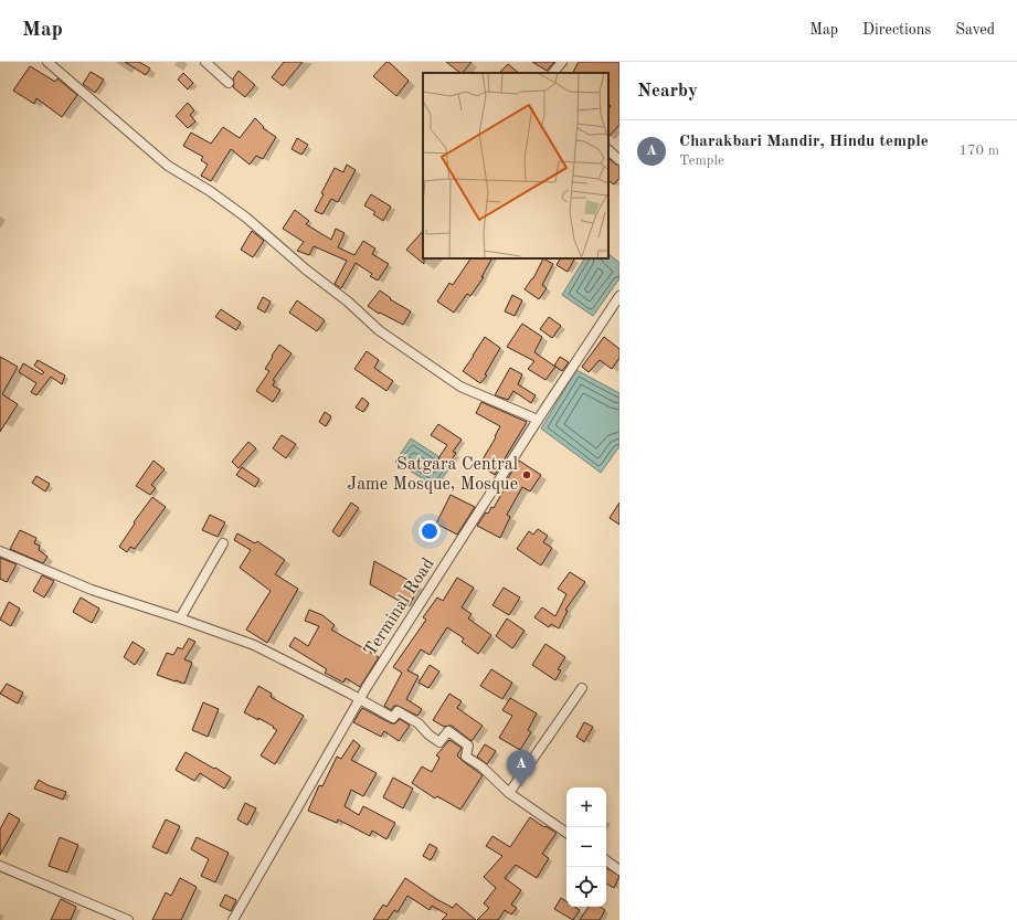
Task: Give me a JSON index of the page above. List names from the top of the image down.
{
  "streets": {
    "street": ["Terminal Road"]
  },
  "places": ["Satgara Central Jame Mosque, Mosque"],
  "page": {
    "header": "Map",
    "nav": ["Map", "Directions", "Saved"],
    "heading": "Nearby",
    "list": [
      {
        "mark": "A",
        "name": "Charakbari Mandir, Hindu temple",
        "note": "Temple",
        "value": "170 m"
      }
    ],
    "pins": "A",
    "map_buttons": ["+", "−"]
  }
}
